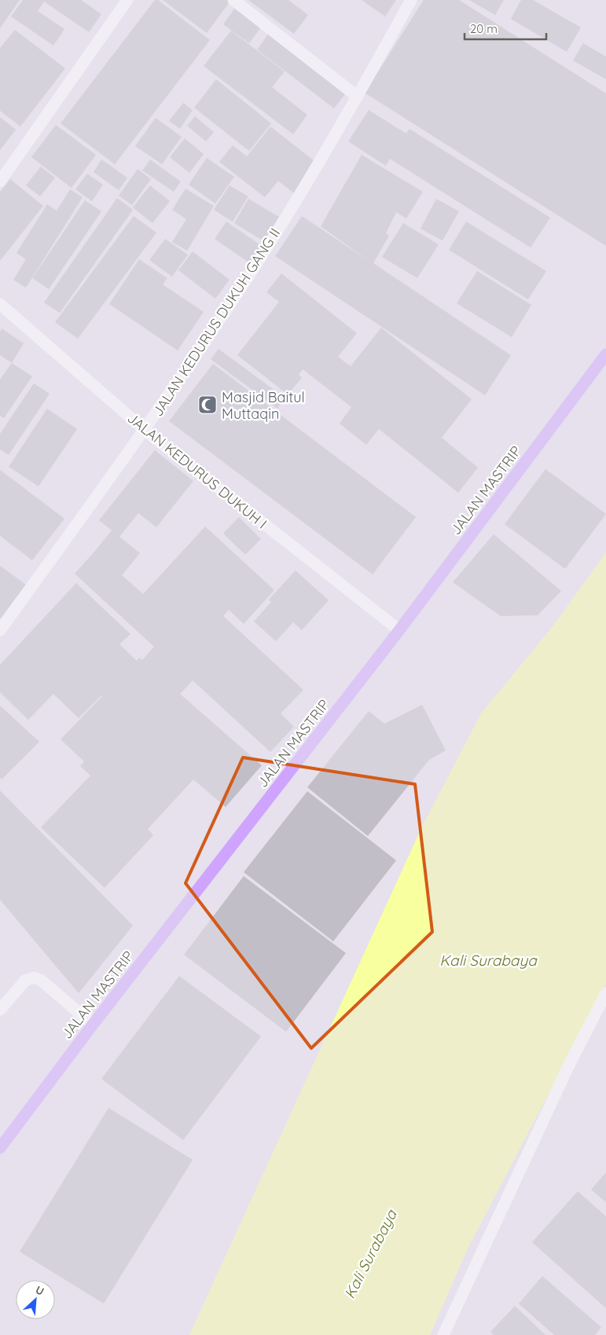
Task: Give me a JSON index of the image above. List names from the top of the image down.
{
  "streets": {
    "main road": ["JALAN MASTRIP"],
    "street": ["JALAN KEDURUS DUKUH GANG II", "JALAN KEDURUS DUKUH I"]
  },
  "crossings": [
    ["JALAN KEDURUS DUKUH GANG II", "JALAN KEDURUS DUKUH I"],
    ["JALAN KEDURUS DUKUH I", "JALAN MASTRIP"]
  ],
  "water": ["Kali Surabaya"],
  "places": {
    "mosque": ["Masjid Baitul Muttaqin"]
  },
  "scale_bar": "20 m",
  "north": "top right"
}
